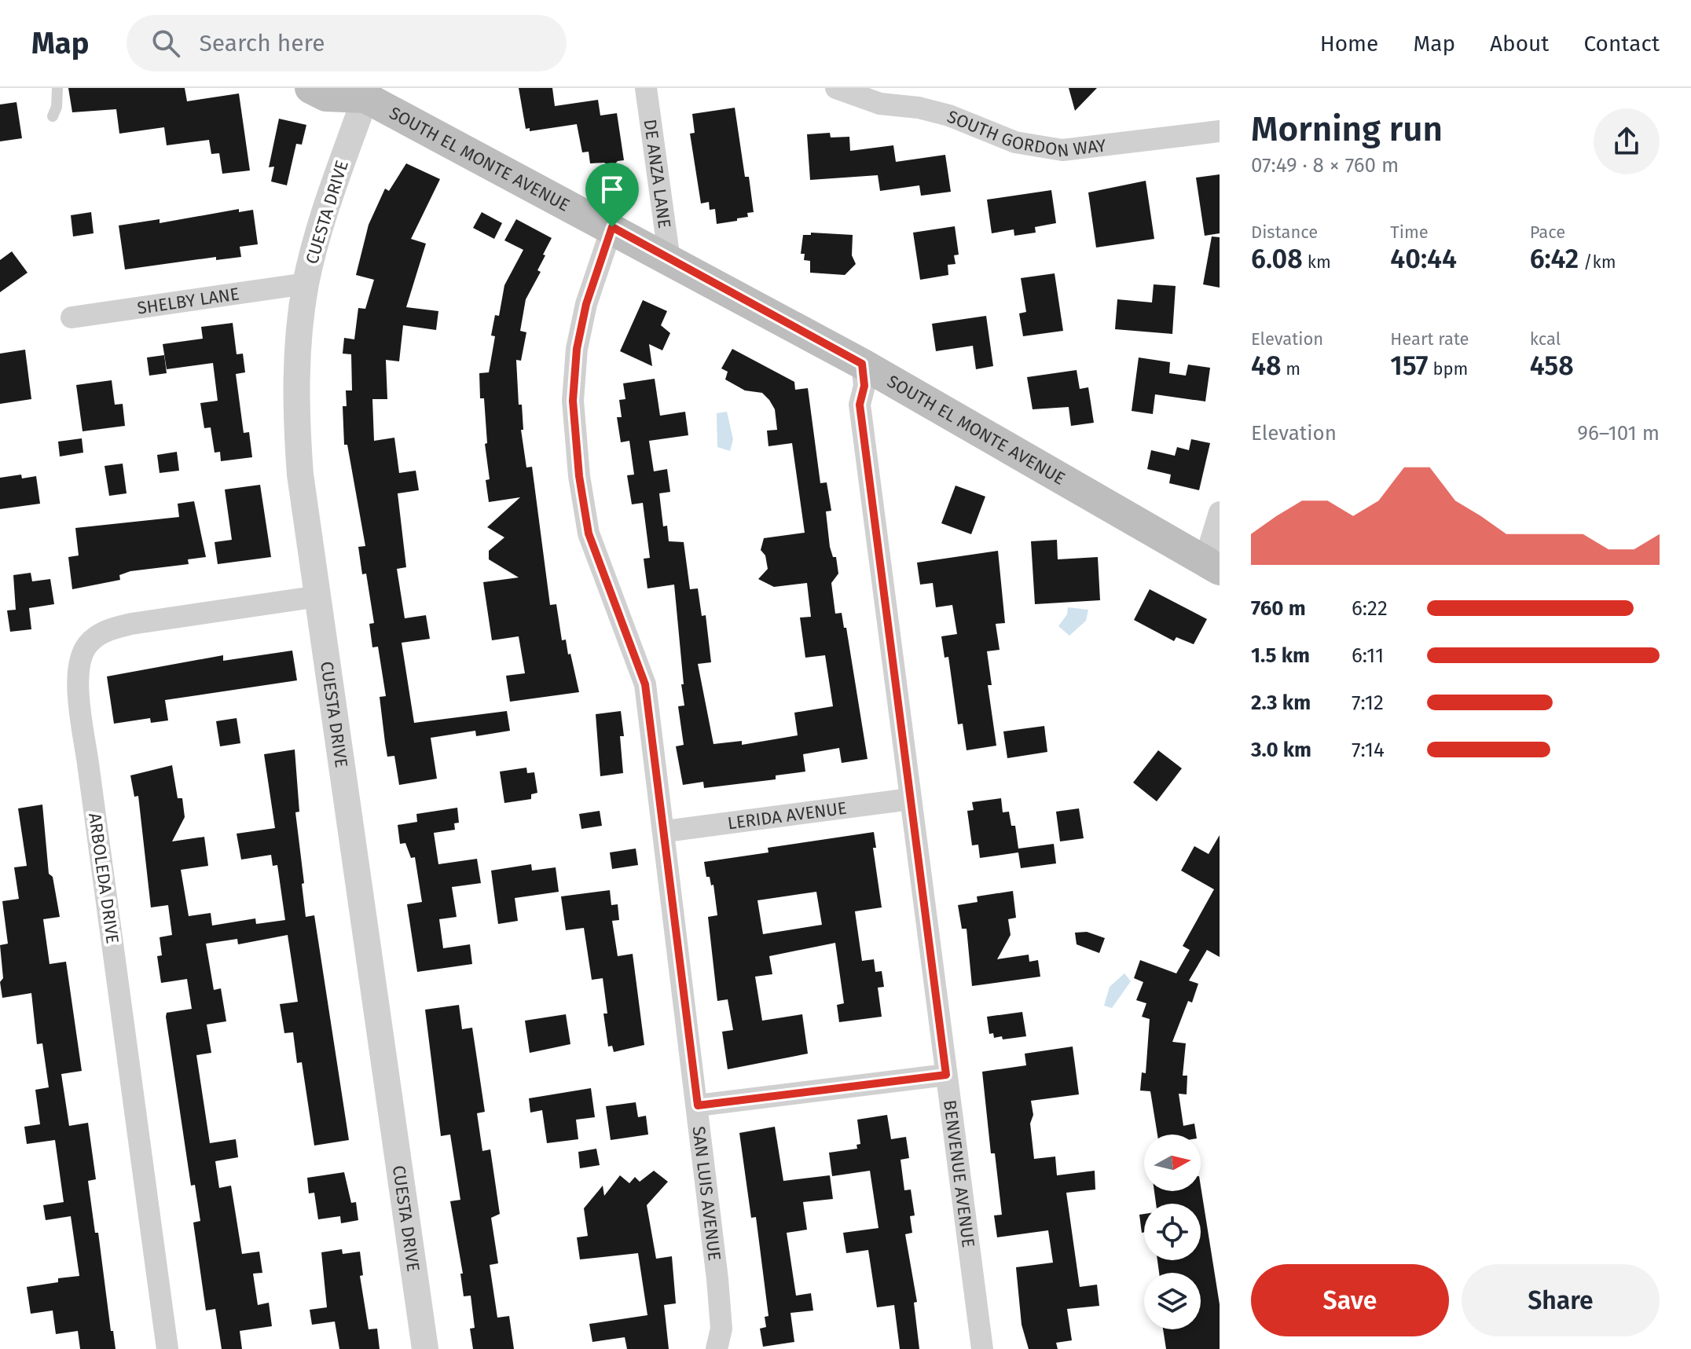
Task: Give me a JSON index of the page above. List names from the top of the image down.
{
  "streets": {
    "main road": ["SOUTH EL MONTE AVENUE"],
    "street": [
      "SOUTH GORDON WAY",
      "DE ANZA LANE",
      "CUESTA DRIVE",
      "SHELBY LANE",
      "LERIDA AVENUE",
      "ARBOLEDA DRIVE",
      "BENVENUE AVENUE",
      "SAN LUIS AVENUE"
    ]
  },
  "crossings": [
    ["SOUTH EL MONTE AVENUE", "DE ANZA LANE"],
    ["SOUTH EL MONTE AVENUE", "CUESTA DRIVE"],
    ["SOUTH EL MONTE AVENUE", "BENVENUE AVENUE"],
    ["SOUTH EL MONTE AVENUE", "SAN LUIS AVENUE"],
    ["CUESTA DRIVE", "SHELBY LANE"],
    ["CUESTA DRIVE", "ARBOLEDA DRIVE"],
    ["LERIDA AVENUE", "BENVENUE AVENUE"],
    ["LERIDA AVENUE", "SAN LUIS AVENUE"]
  ],
  "north": "right",
  "page": {
    "header": "Map",
    "search": "Search here",
    "nav": [
      "Home",
      "Map",
      "About",
      "Contact"
    ],
    "heading": ["Morning run", "07:49 · 8 × 760 m"],
    "stats": [
      ["Distance", "6.08 km"],
      ["Time", "40:44"],
      ["Pace", "6:42 /km"],
      ["Elevation", "48 m"],
      ["Heart rate", "157 bpm"],
      ["kcal", "458"]
    ],
    "chart": ["Elevation", "96–101 m"],
    "list": [
      {
        "name": "760 m",
        "note": "6:22"
      },
      {
        "name": "1.5 km",
        "note": "6:11"
      },
      {
        "name": "2.3 km",
        "note": "7:12"
      },
      {
        "name": "3.0 km",
        "note": "7:14"
      }
    ],
    "buttons": ["Save", "Share"]
  }
}
